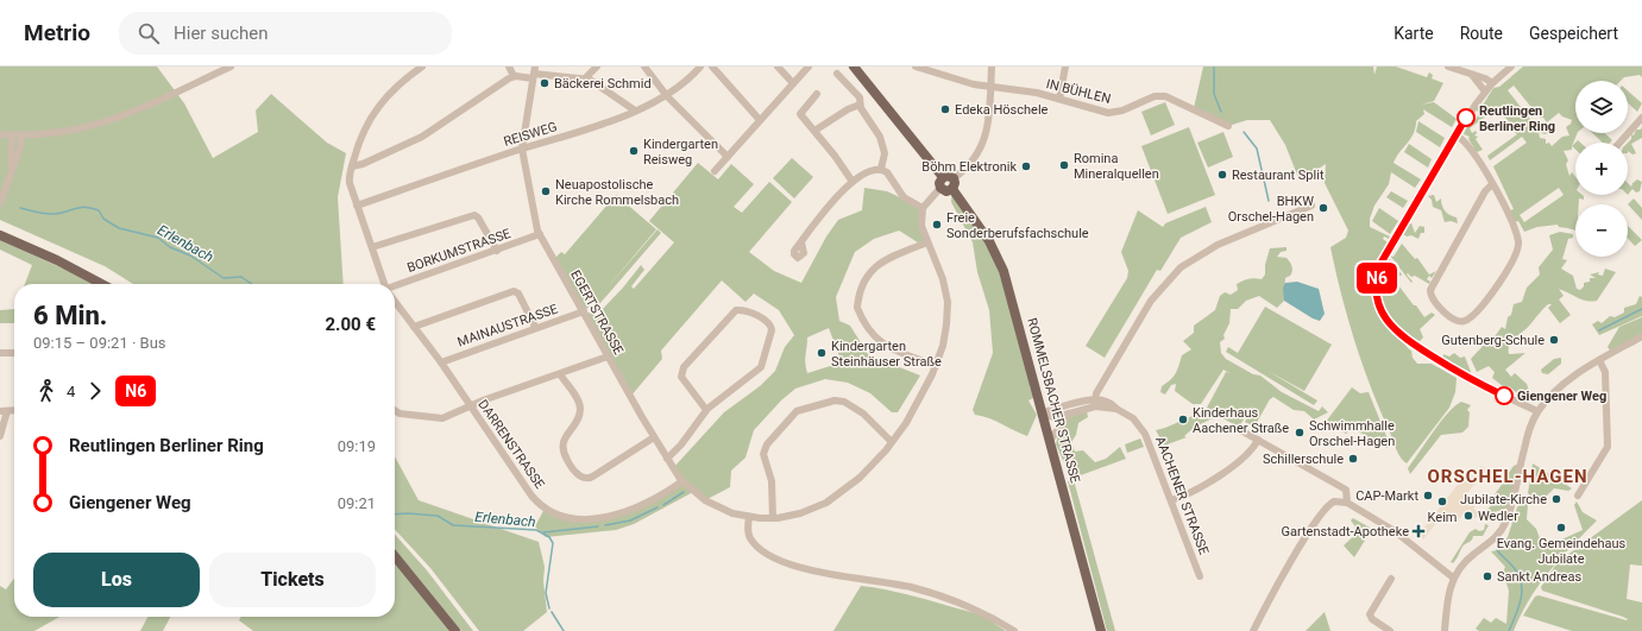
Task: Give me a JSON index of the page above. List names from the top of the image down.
{
  "streets": {
    "main road": ["ROMMELSBACHER STRASSE"],
    "street": [
      "IN BÜHLEN",
      "REISWEG",
      "BORKUMSTRASSE",
      "EGERTSTRASSE",
      "MAINAUSTRASSE",
      "DARRENSTRASSE",
      "AACHENER STRASSE"
    ]
  },
  "crossings": [
    ["REISWEG", "EGERTSTRASSE"],
    ["REISWEG", "DARRENSTRASSE"],
    ["BORKUMSTRASSE", "EGERTSTRASSE"],
    ["EGERTSTRASSE", "MAINAUSTRASSE"],
    ["EGERTSTRASSE", "DARRENSTRASSE"],
    ["MAINAUSTRASSE", "DARRENSTRASSE"]
  ],
  "districts": ["ORSCHEL-HAGEN"],
  "water": ["Erlenbach"],
  "places": {
    "other": [
      "Bäckerei Schmid",
      "Edeka Höschele",
      "Reutlingen Berliner Ring",
      "Kindergarten Reisweg",
      "Romina Mineralquellen",
      "Böhm Elektronik",
      "Restaurant Split",
      "Neuapostolische Kirche Rommelsbach",
      "BHKW Orschel-Hagen",
      "Freie Sonderberufsfachschule",
      "Gutenberg-Schule",
      "Kindergarten Steinhäuser Straße",
      "Giengener Weg",
      "Kinderhaus Aachener Straße",
      "Schwimmhalle Orschel-Hagen",
      "Schillerschule",
      "CAP-Markt",
      "Jubilate-Kirche",
      "Keim",
      "Wedler",
      "Evang. Gemeindehaus Jubilate",
      "Sankt Andreas"
    ],
    "health": ["Gartenstadt-Apotheke"]
  },
  "lines": ["bus line N6"],
  "page": {
    "header": "Metrio",
    "search": "Hier suchen",
    "nav": ["Karte", "Route", "Gespeichert"],
    "on_map": "N6",
    "map_buttons": ["+", "−"],
    "heading": ["6 Min.", "09:15 – 09:21 · Bus", "2.00 €"],
    "legs": ["4", "N6"],
    "list": [
      {
        "name": "Reutlingen Berliner Ring",
        "value": "09:19"
      },
      {
        "name": "Giengener Weg",
        "value": "09:21"
      }
    ],
    "buttons": ["Los", "Tickets"]
  }
}
